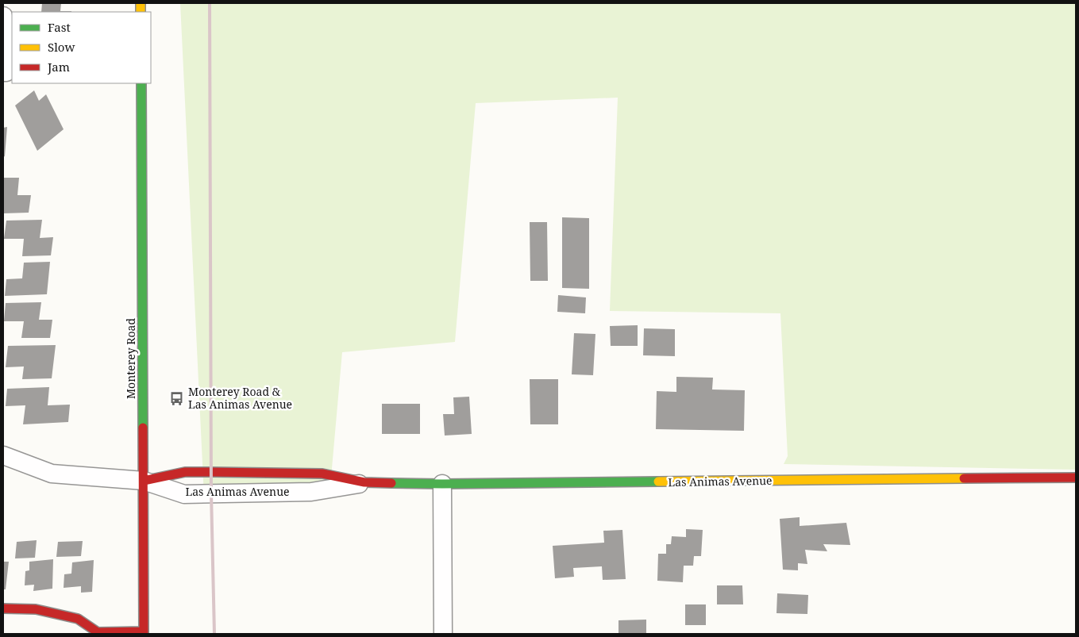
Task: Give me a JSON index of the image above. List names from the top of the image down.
{
  "streets": {
    "street": ["Monterey Road", "Las Animas Avenue"]
  },
  "crossings": [
    ["Monterey Road", "Las Animas Avenue"]
  ],
  "places": {
    "bus stop": ["Monterey Road & Las Animas Avenue"]
  },
  "legend": ["Fast", "Slow", "Jam"]
}
